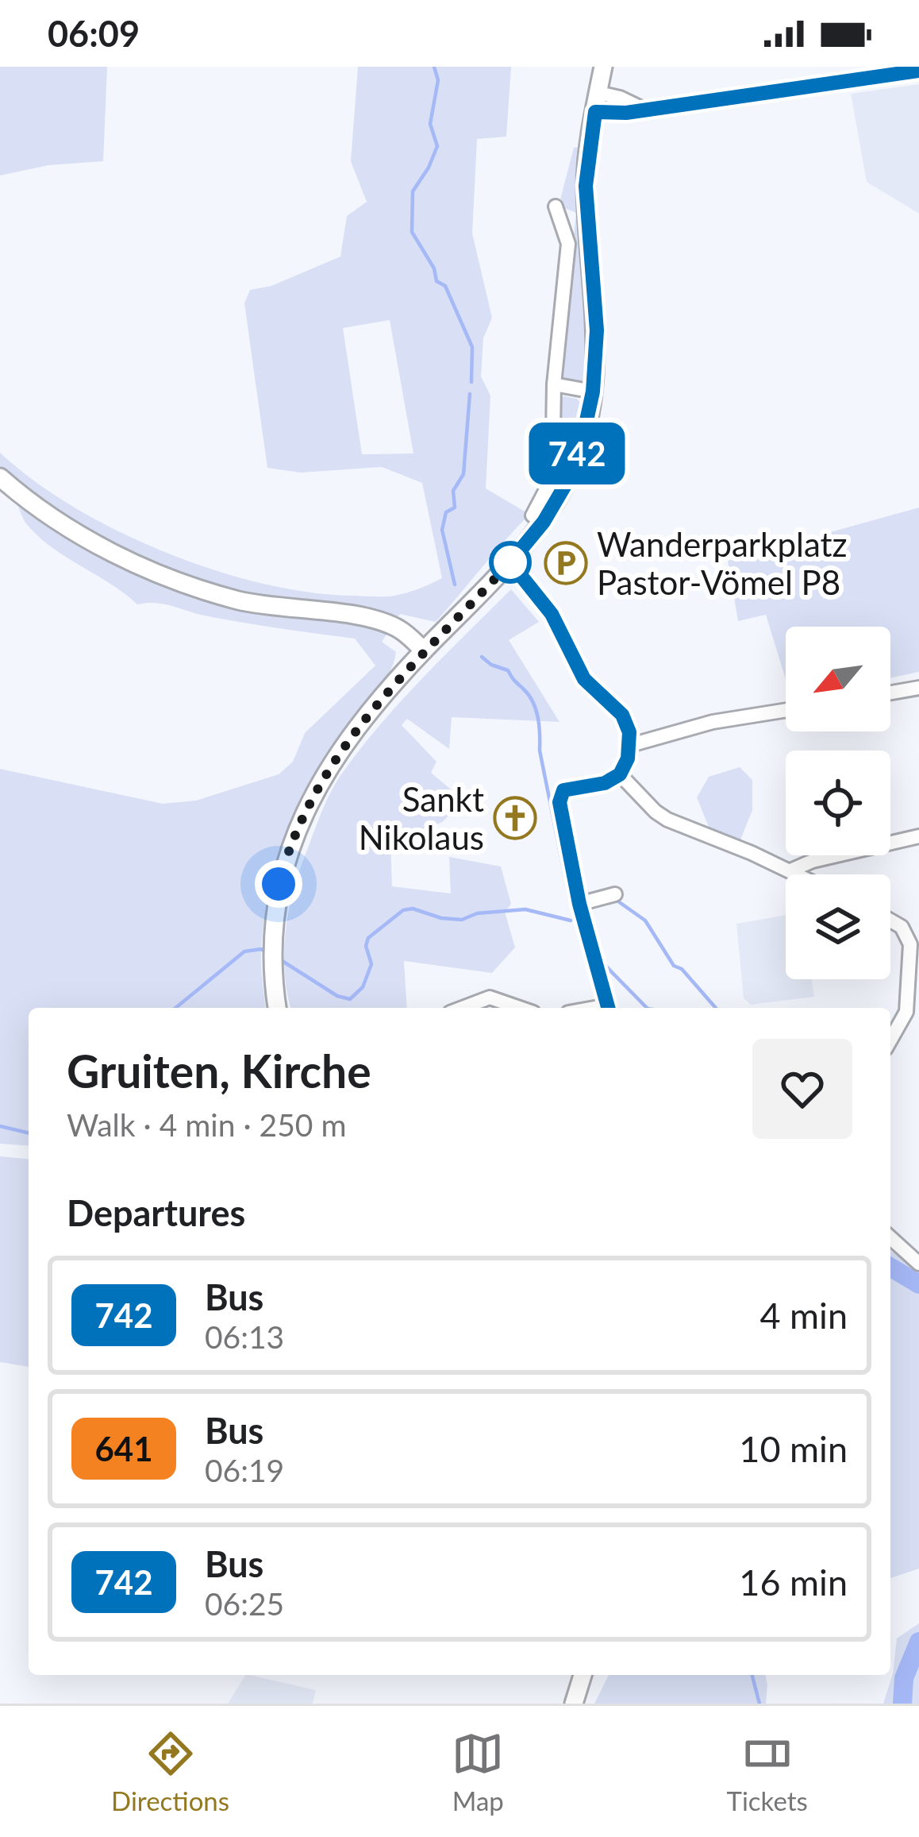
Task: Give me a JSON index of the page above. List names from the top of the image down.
{
  "places": {
    "parking": ["Wanderparkplatz Pastor-Vömel P8"],
    "church": ["Sankt Nikolaus"]
  },
  "lines": ["bus line 742"],
  "north": "bottom left",
  "page": {
    "status": "06:09",
    "on_map": "742",
    "heading": [
      ["Gruiten, Kirche", "Walk · 4 min · 250 m"],
      "Departures"
    ],
    "list": [
      {
        "mark": "742",
        "name": "Bus",
        "note": "06:13",
        "value": "4 min"
      },
      {
        "mark": "641",
        "name": "Bus",
        "note": "06:19",
        "value": "10 min"
      },
      {
        "mark": "742",
        "name": "Bus",
        "note": "06:25",
        "value": "16 min"
      }
    ],
    "tabs": ["Directions", "Map", "Tickets"]
  }
}
